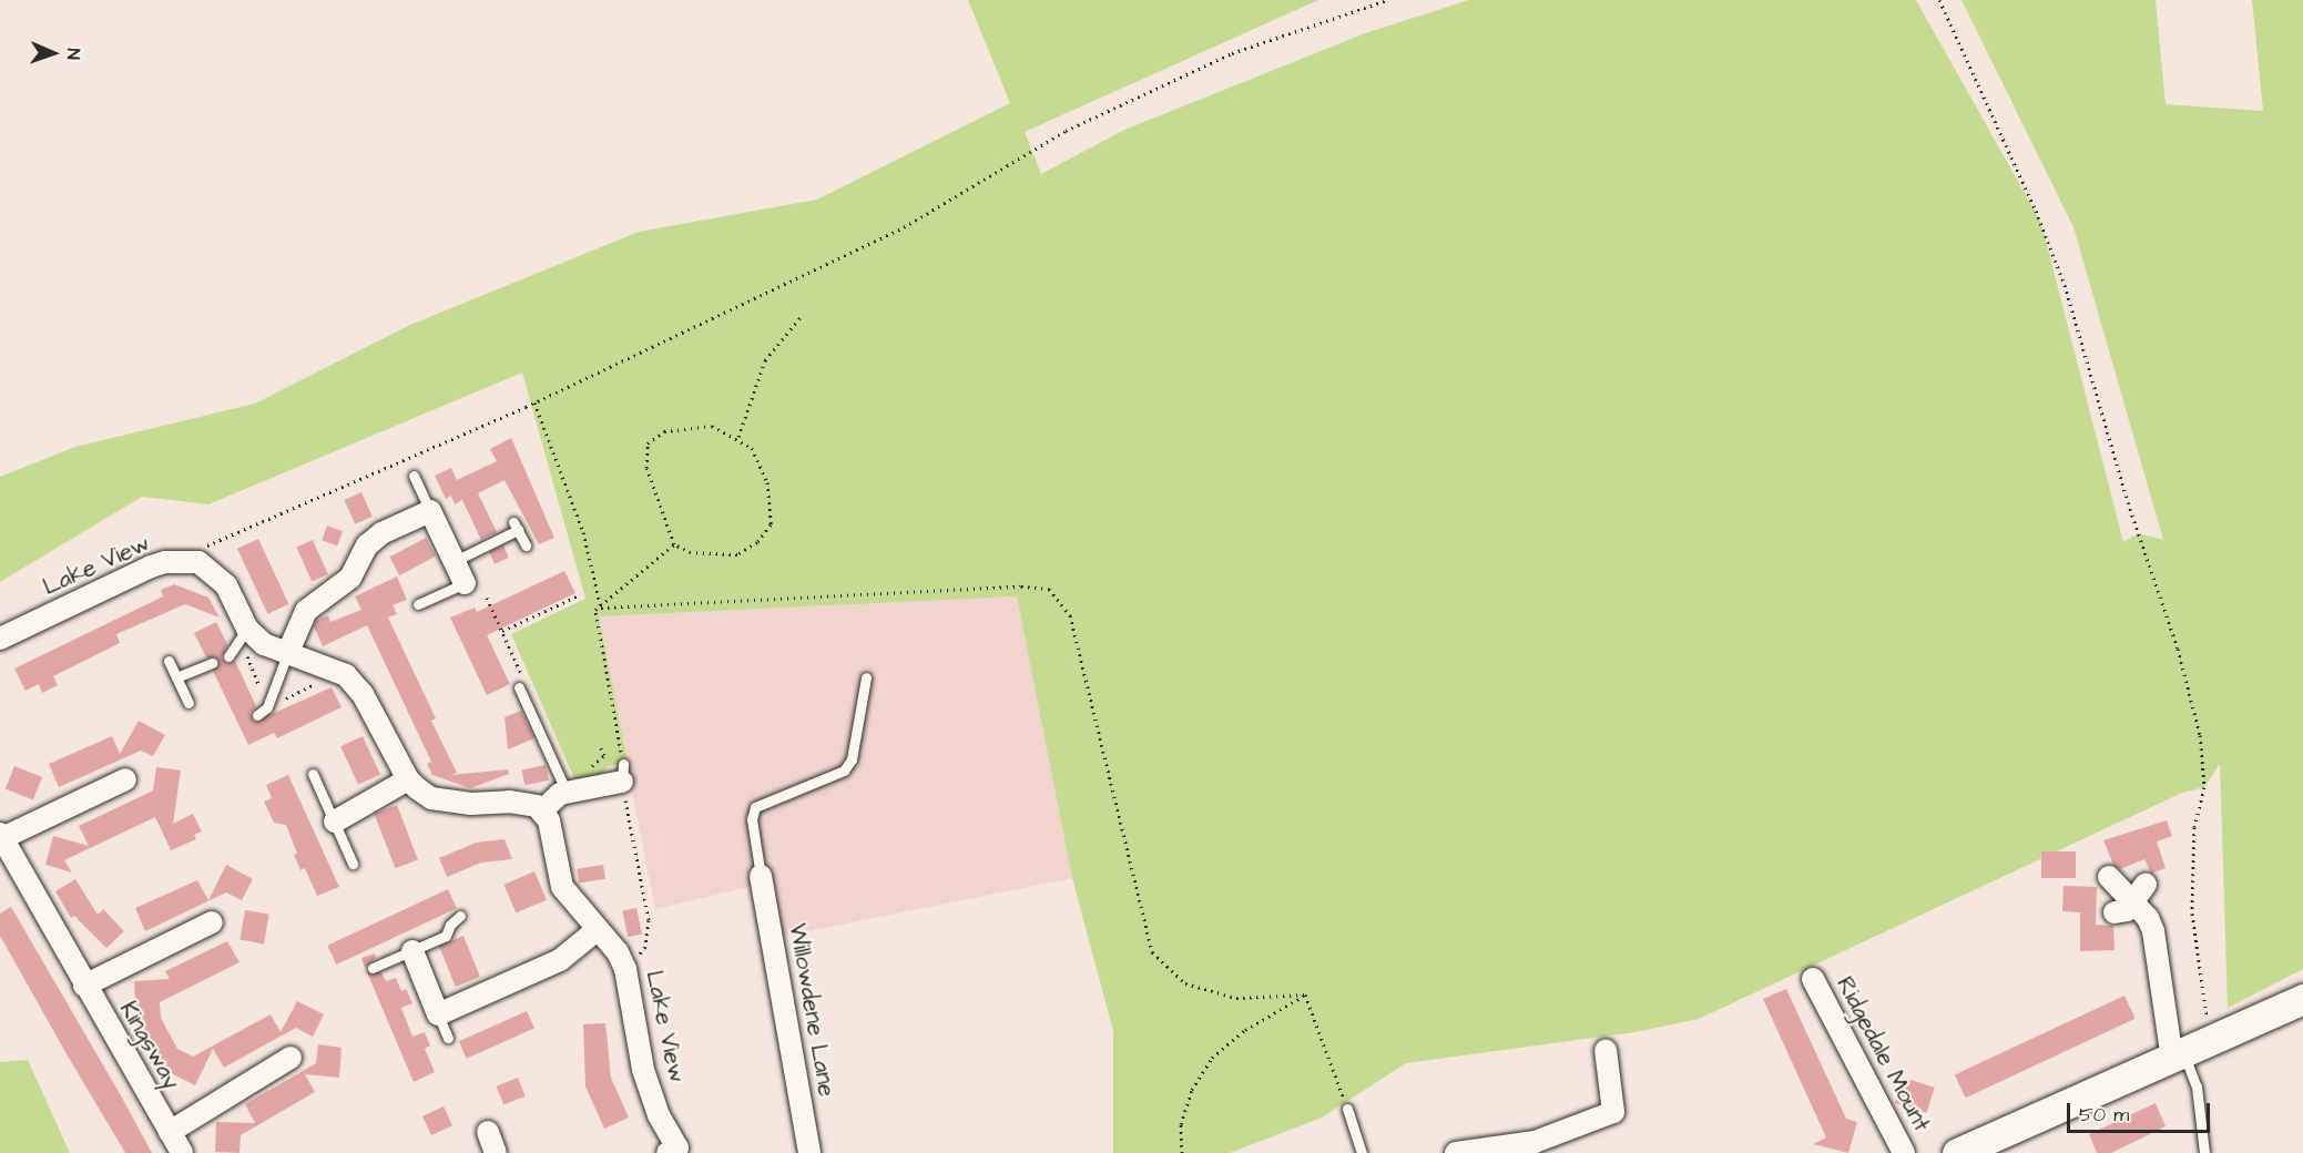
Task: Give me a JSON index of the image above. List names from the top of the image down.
{
  "streets": {
    "street": [
      "Lake View",
      "Willowdene Lane",
      "Kingsway",
      "Ridgedale Mount"
    ]
  },
  "scale_bar": "50 m",
  "north": "right"
}
